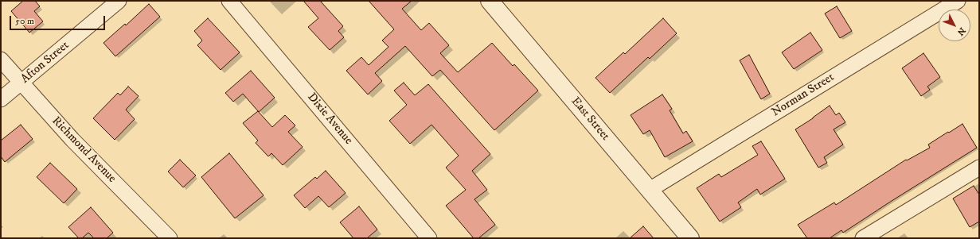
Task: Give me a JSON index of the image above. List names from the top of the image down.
{
  "streets": {
    "street": [
      "Afton Street",
      "Norman Street",
      "Dixie Avenue",
      "East Street",
      "Richmond Avenue"
    ]
  },
  "crossings": [
    ["Afton Street", "Richmond Avenue"],
    ["Norman Street", "East Street"]
  ],
  "scale_bar": "50 m",
  "north": "bottom right"
}
